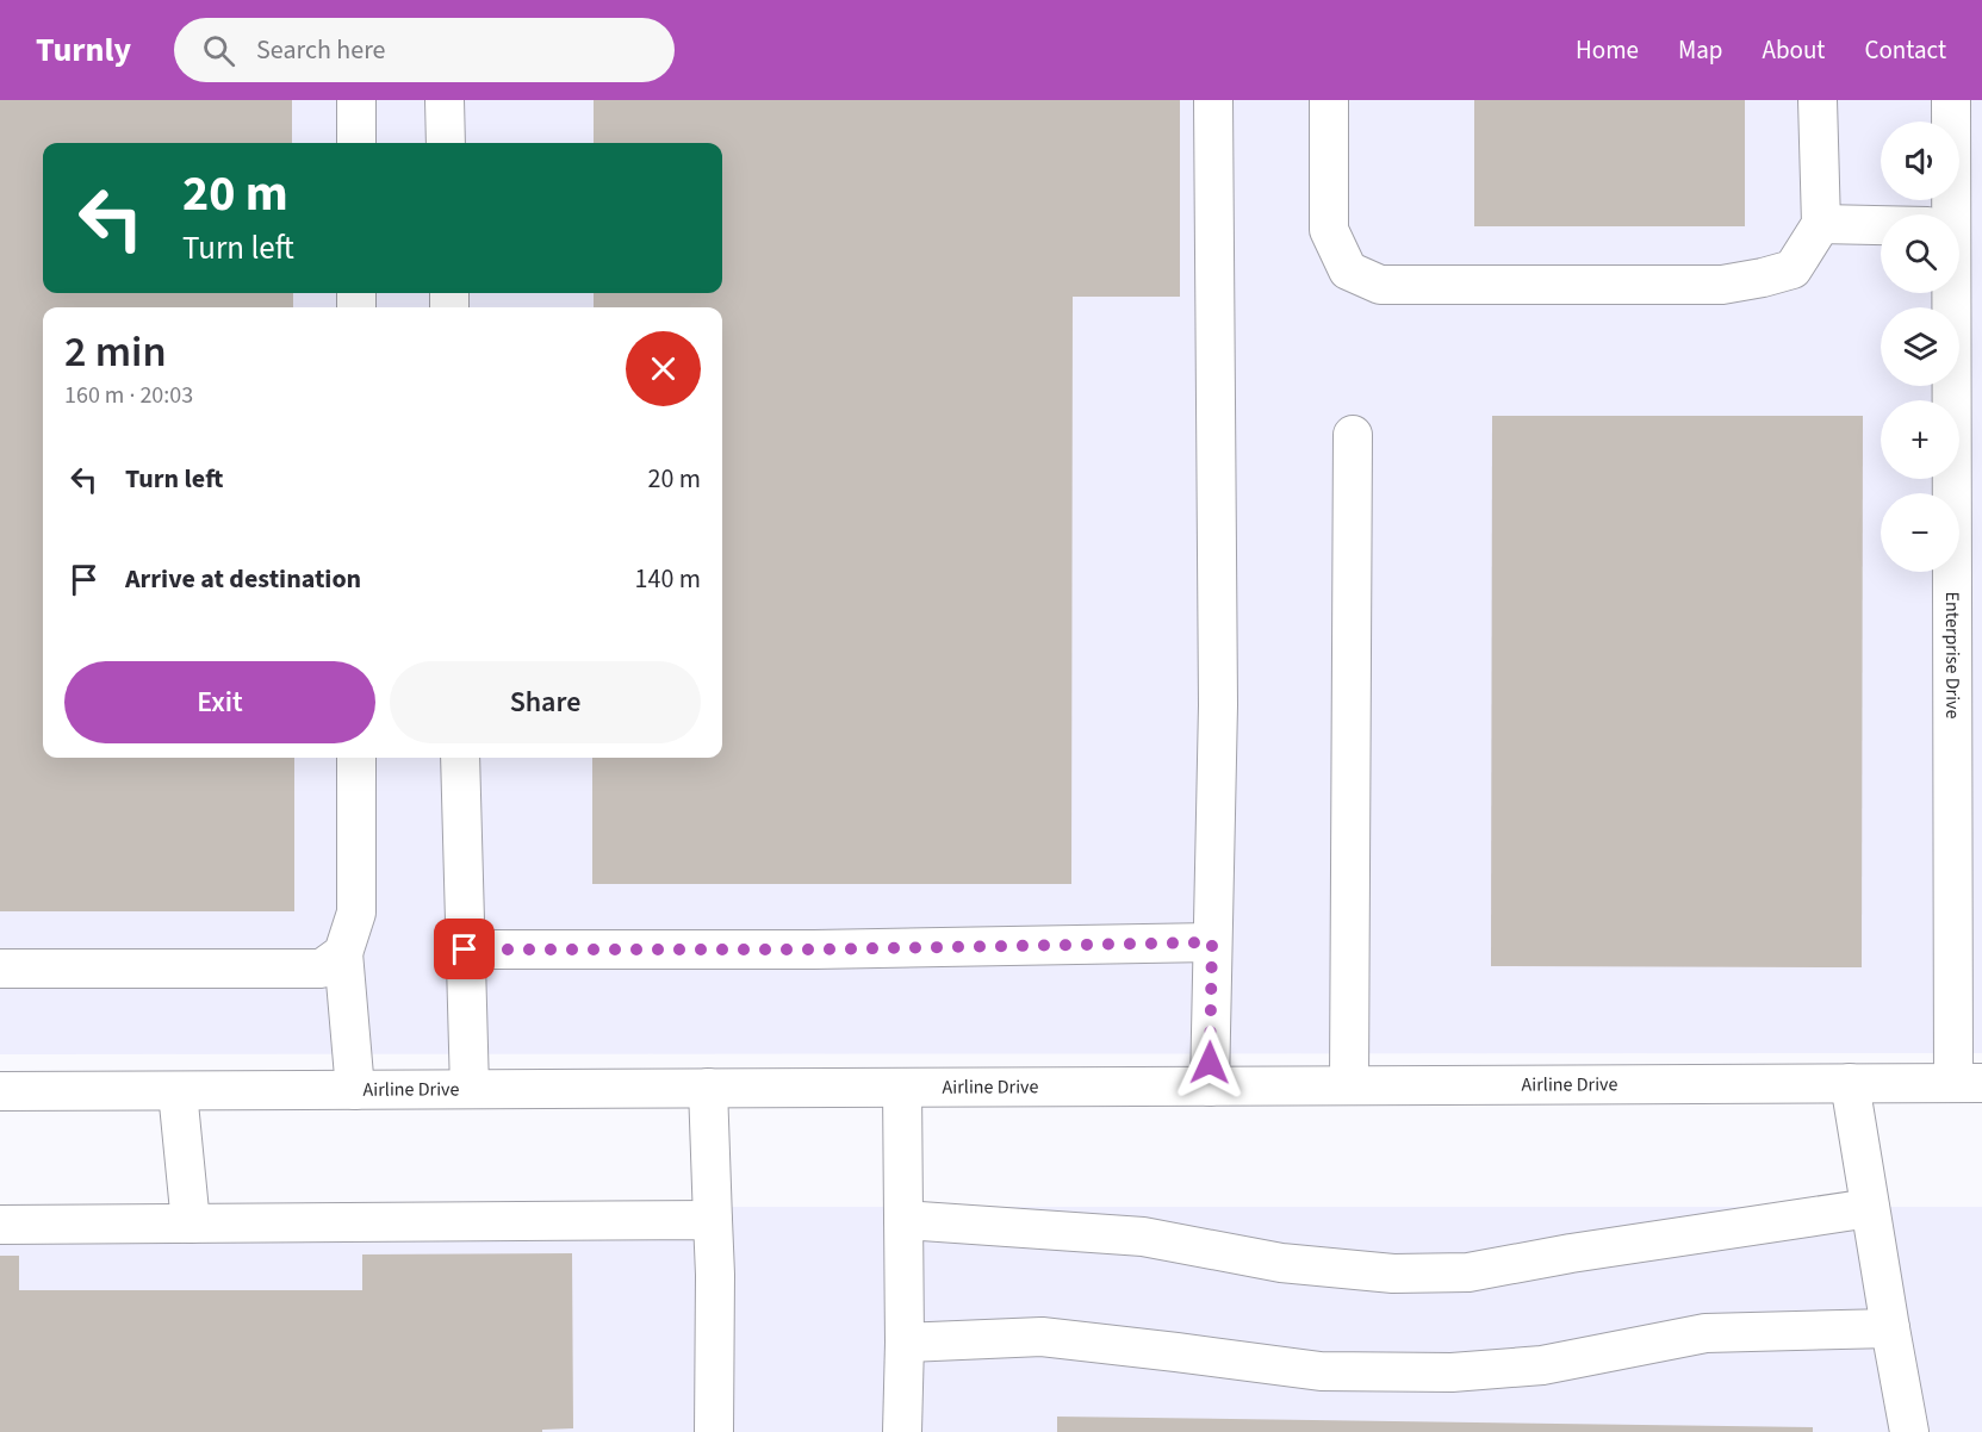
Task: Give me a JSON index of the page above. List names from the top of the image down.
{
  "streets": {
    "street": ["Enterprise Drive", "Airline Drive"]
  },
  "crossings": [
    ["Enterprise Drive", "Airline Drive"]
  ],
  "page": {
    "header": "Turnly",
    "search": "Search here",
    "nav": [
      "Home",
      "Map",
      "About",
      "Contact"
    ],
    "map_buttons": ["+", "−"],
    "turn": ["20 m", "Turn left"],
    "heading": ["2 min", "160 m · 20:03"],
    "list": [
      {
        "name": "Turn left",
        "value": "20 m"
      },
      {
        "name": "Arrive at destination",
        "value": "140 m"
      }
    ],
    "buttons": ["Exit", "Share"]
  }
}
